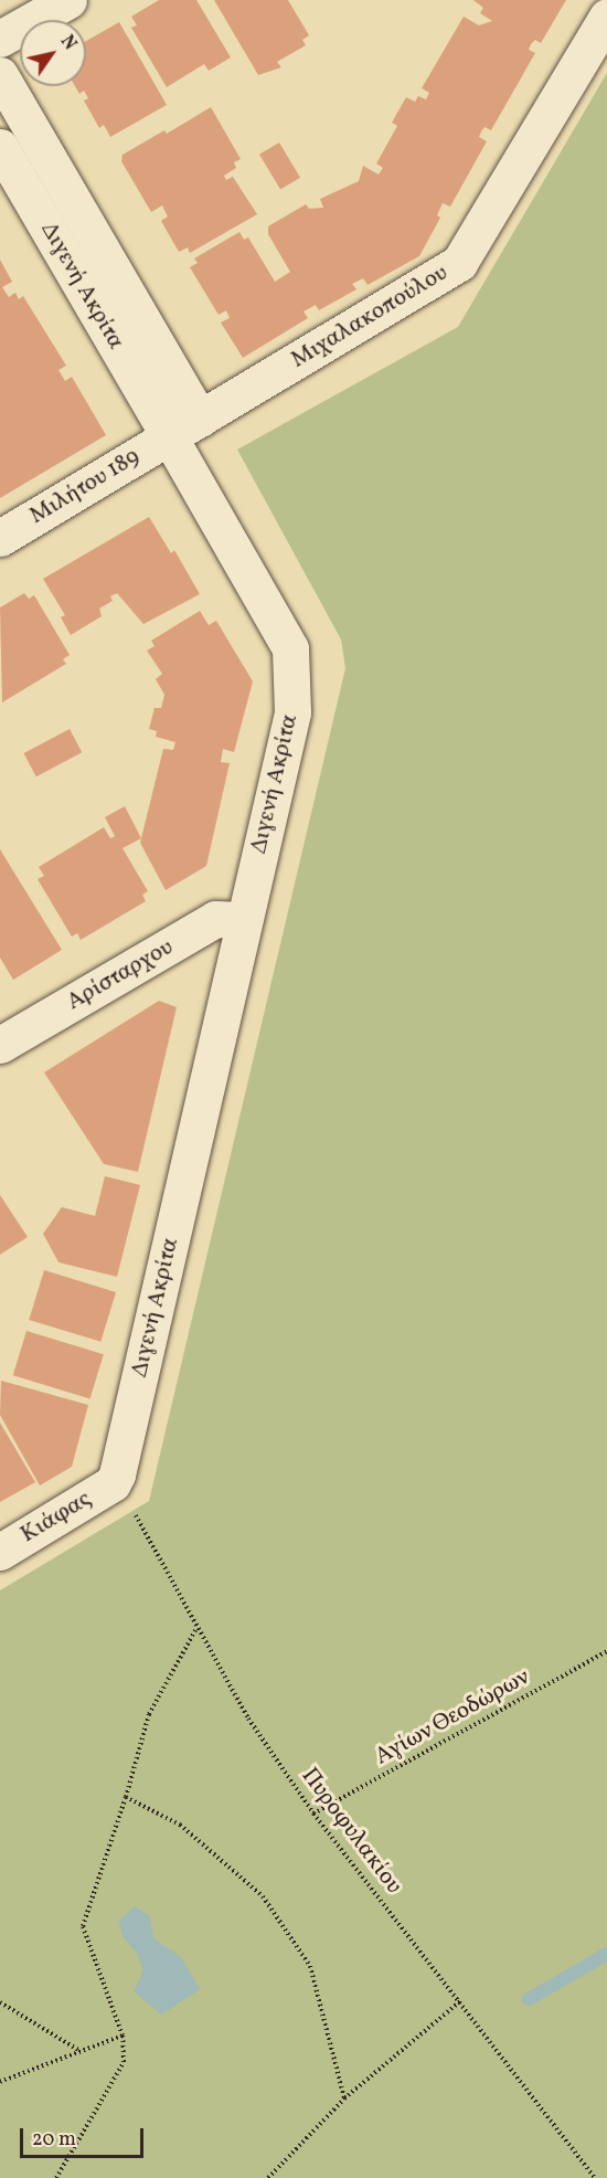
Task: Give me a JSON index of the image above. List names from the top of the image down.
{
  "streets": {
    "street": [
      "Διγενή Ακρίτα",
      "Μιχαλακοπούλου",
      "Μιλήτου 189",
      "Αρίσταρχου",
      "Κιάφας"
    ],
    "path": ["Αγίων Θεοδώρων", "Πυροφυλακίου"]
  },
  "crossings": [
    ["Διγενή Ακρίτα", "Μιχαλακοπούλου"],
    ["Διγενή Ακρίτα", "Μιλήτου 189"],
    ["Διγενή Ακρίτα", "Αρίσταρχου"],
    ["Διγενή Ακρίτα", "Κιάφας"],
    ["Διγενή Ακρίτα", "Πυροφυλακίου"],
    ["Μιχαλακοπούλου", "Μιλήτου 189"],
    ["Κιάφας", "Πυροφυλακίου"],
    ["Αγίων Θεοδώρων", "Πυροφυλακίου"]
  ],
  "scale_bar": "20 m",
  "north": "top right"
}
